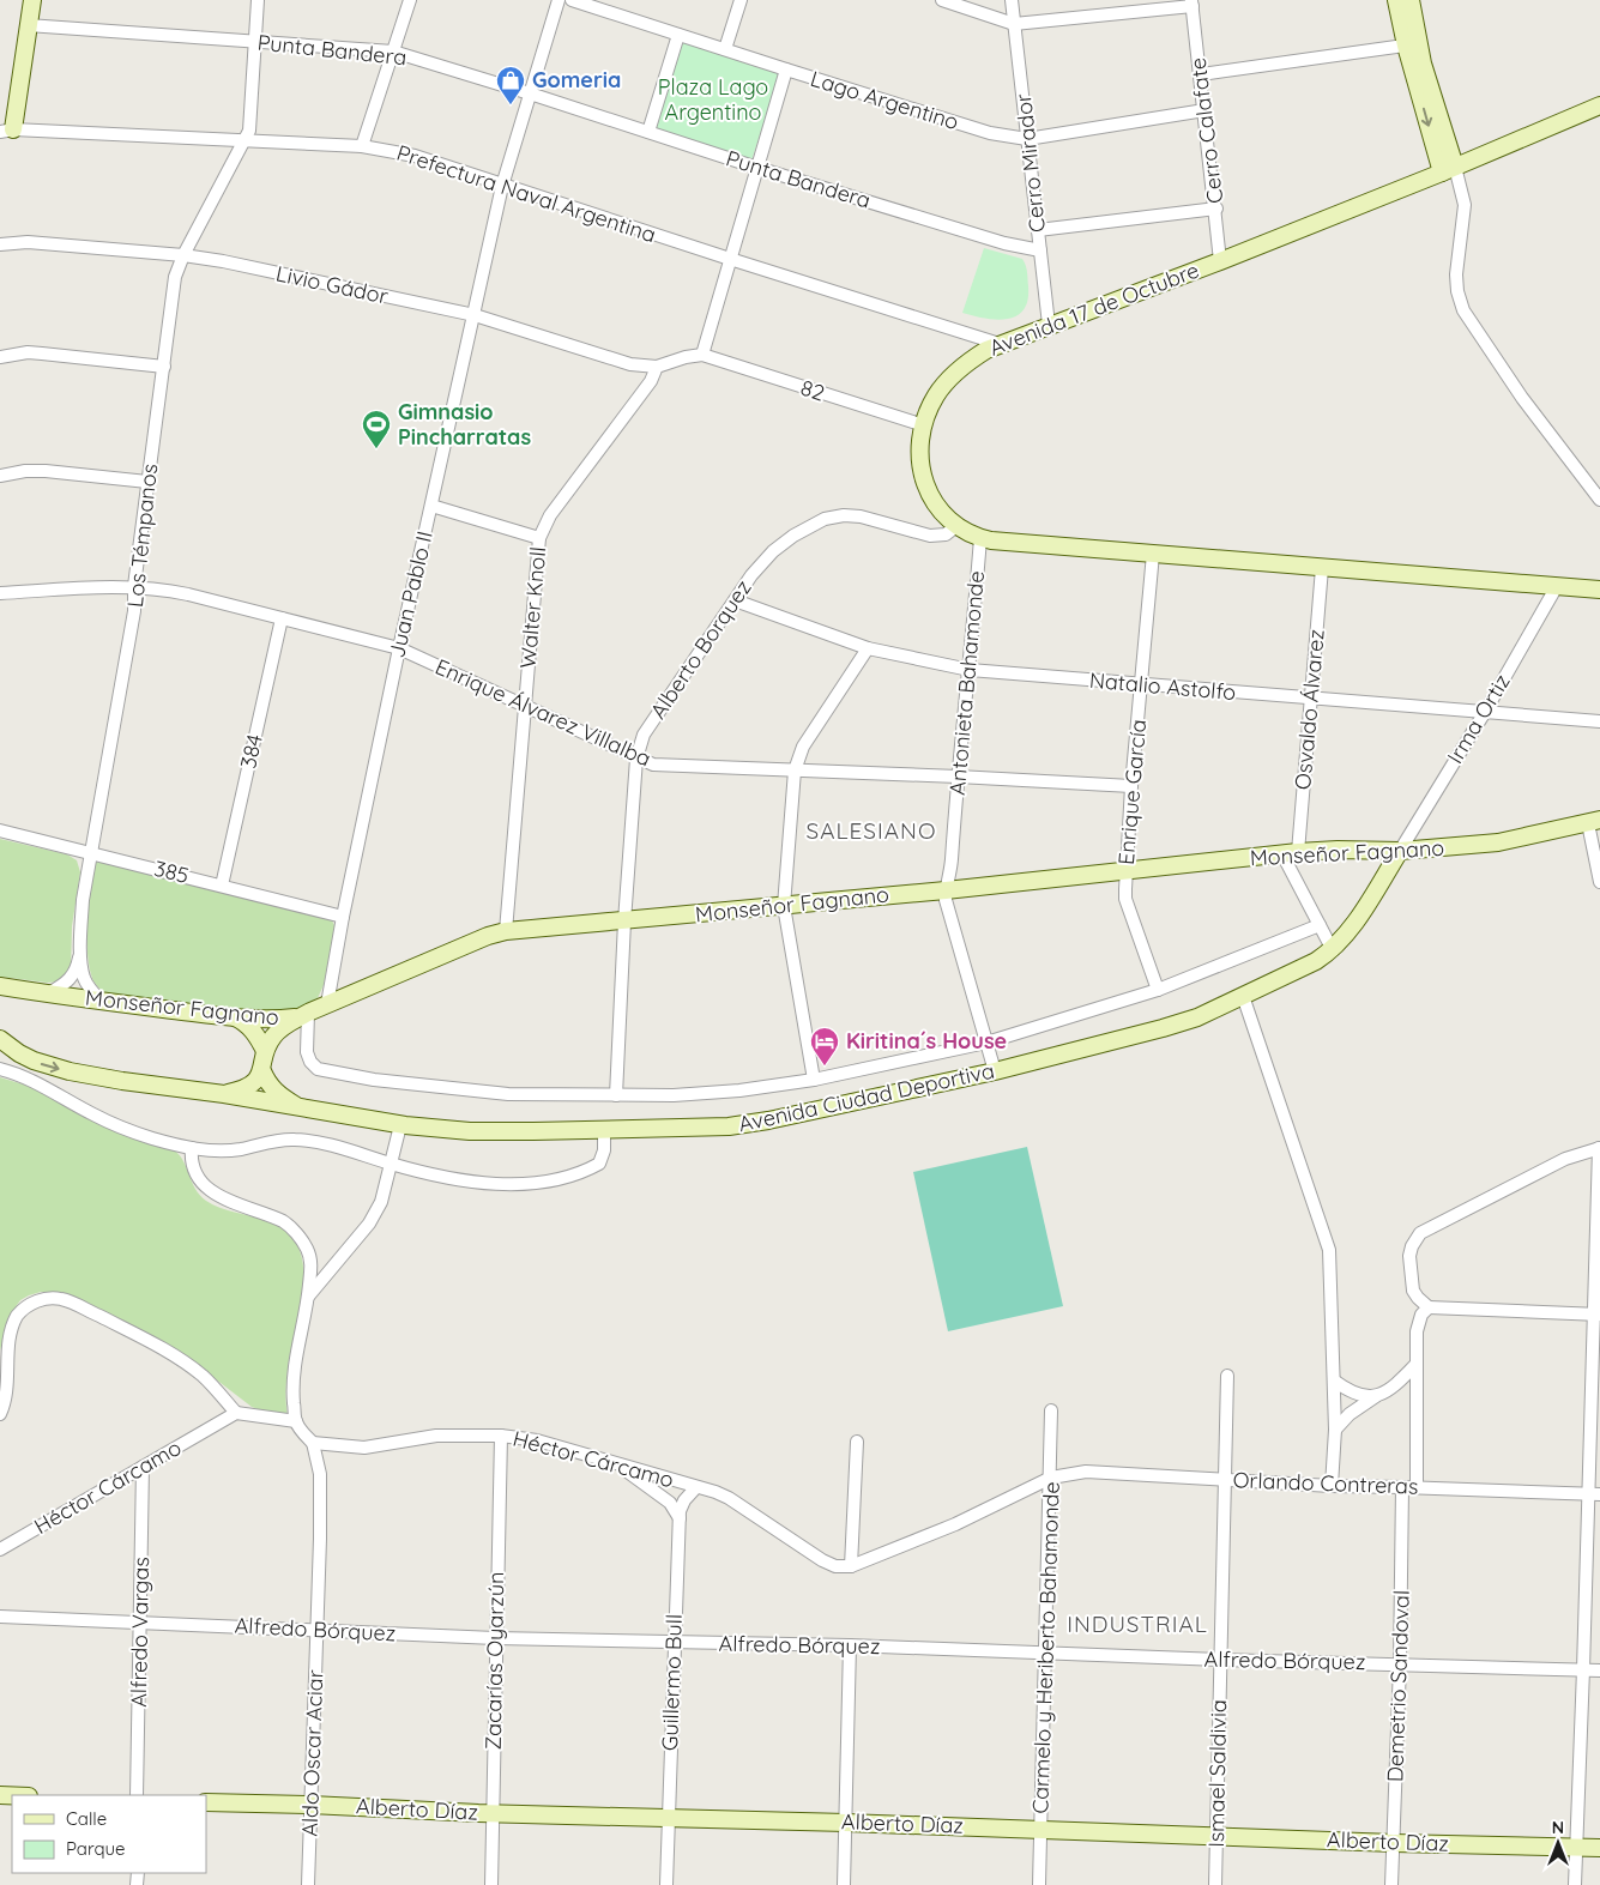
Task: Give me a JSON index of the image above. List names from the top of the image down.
{
  "streets": {
    "street": [
      "Punta Bandera",
      "Lago Argentino",
      "Cerro Calafate",
      "Cerro Mirador",
      "Prefectura Naval Argentina",
      "Livio Gádor",
      "Avenida 17 de Octubre",
      "82",
      "Los Témpanos",
      "Juan Pablo II",
      "Walter Knoll",
      "Alberto Borquez",
      "Antonieta Bahamonde",
      "Natalio Astolfo",
      "Osvaldo Álvarez",
      "Enrique Álvarez Villalba",
      "Irma Ortiz",
      "384",
      "Enrique García",
      "Monseñor Fagnano",
      "385",
      "Avenida Ciudad Deportiva",
      "Héctor Cárcamo",
      "Orlando Contreras",
      "Alfredo Bórquez",
      "Alfredo Vargas",
      "Carmelo y Heriberto Bahamonde",
      "Zacarías Oyarzún",
      "Guillermo Bull",
      "Demetrio Sandoval",
      "Aldo Oscar Aciar",
      "Ismael Saldivia",
      "Alberto Díaz"
    ]
  },
  "crossings": [
    ["Punta Bandera", "Cerro Mirador"],
    ["Punta Bandera", "Los Témpanos"],
    ["Punta Bandera", "Juan Pablo II"],
    ["Lago Argentino", "Cerro Calafate"],
    ["Lago Argentino", "Cerro Mirador"],
    ["Cerro Calafate", "Avenida 17 de Octubre"],
    ["Cerro Mirador", "Avenida 17 de Octubre"],
    ["Prefectura Naval Argentina", "Avenida 17 de Octubre"],
    ["Prefectura Naval Argentina", "Los Témpanos"],
    ["Prefectura Naval Argentina", "Juan Pablo II"],
    ["Livio Gádor", "Los Témpanos"],
    ["Livio Gádor", "Juan Pablo II"],
    ["Livio Gádor", "Walter Knoll"],
    ["Avenida 17 de Octubre", "82"],
    ["Avenida 17 de Octubre", "Alberto Borquez"],
    ["Avenida 17 de Octubre", "Antonieta Bahamonde"],
    ["Avenida 17 de Octubre", "Osvaldo Álvarez"],
    ["Avenida 17 de Octubre", "Irma Ortiz"],
    ["Avenida 17 de Octubre", "Enrique García"],
    ["Los Témpanos", "Enrique Álvarez Villalba"],
    ["Los Témpanos", "Monseñor Fagnano"],
    ["Los Témpanos", "385"],
    ["Juan Pablo II", "Enrique Álvarez Villalba"],
    ["Juan Pablo II", "Monseñor Fagnano"],
    ["Juan Pablo II", "385"],
    ["Walter Knoll", "Enrique Álvarez Villalba"],
    ["Walter Knoll", "Monseñor Fagnano"],
    ["Alberto Borquez", "Natalio Astolfo"],
    ["Alberto Borquez", "Enrique Álvarez Villalba"],
    ["Alberto Borquez", "Monseñor Fagnano"],
    ["Alberto Borquez", "Avenida Ciudad Deportiva"],
    ["Antonieta Bahamonde", "Natalio Astolfo"],
    ["Antonieta Bahamonde", "Enrique Álvarez Villalba"],
    ["Antonieta Bahamonde", "Monseñor Fagnano"],
    ["Antonieta Bahamonde", "Avenida Ciudad Deportiva"],
    ["Natalio Astolfo", "Osvaldo Álvarez"],
    ["Natalio Astolfo", "Irma Ortiz"],
    ["Natalio Astolfo", "Enrique García"],
    ["Osvaldo Álvarez", "Monseñor Fagnano"],
    ["Enrique Álvarez Villalba", "384"],
    ["Enrique Álvarez Villalba", "Enrique García"],
    ["Irma Ortiz", "Monseñor Fagnano"],
    ["Irma Ortiz", "Avenida Ciudad Deportiva"],
    ["384", "385"],
    ["Enrique García", "Monseñor Fagnano"],
    ["Enrique García", "Avenida Ciudad Deportiva"],
    ["Monseñor Fagnano", "Avenida Ciudad Deportiva"],
    ["Héctor Cárcamo", "Alfredo Vargas"],
    ["Héctor Cárcamo", "Zacarías Oyarzún"],
    ["Héctor Cárcamo", "Guillermo Bull"],
    ["Héctor Cárcamo", "Aldo Oscar Aciar"],
    ["Orlando Contreras", "Carmelo y Heriberto Bahamonde"],
    ["Orlando Contreras", "Demetrio Sandoval"],
    ["Orlando Contreras", "Ismael Saldivia"],
    ["Alfredo Bórquez", "Alfredo Vargas"],
    ["Alfredo Bórquez", "Carmelo y Heriberto Bahamonde"],
    ["Alfredo Bórquez", "Zacarías Oyarzún"],
    ["Alfredo Bórquez", "Guillermo Bull"],
    ["Alfredo Bórquez", "Demetrio Sandoval"],
    ["Alfredo Bórquez", "Aldo Oscar Aciar"],
    ["Alfredo Bórquez", "Ismael Saldivia"],
    ["Carmelo y Heriberto Bahamonde", "Alberto Díaz"],
    ["Zacarías Oyarzún", "Alberto Díaz"],
    ["Guillermo Bull", "Alberto Díaz"],
    ["Demetrio Sandoval", "Alberto Díaz"],
    ["Aldo Oscar Aciar", "Alberto Díaz"],
    ["Ismael Saldivia", "Alberto Díaz"]
  ],
  "districts": ["SALESIANO", "INDUSTRIAL"],
  "parks": ["Plaza Lago Argentino"],
  "places": {
    "shop": ["Gomeria"],
    "sports": ["Gimnasio Pincharratas"],
    "hotel": ["Kiritina´s House"]
  },
  "legend": ["Calle", "Parque"],
  "north": "top"
}
